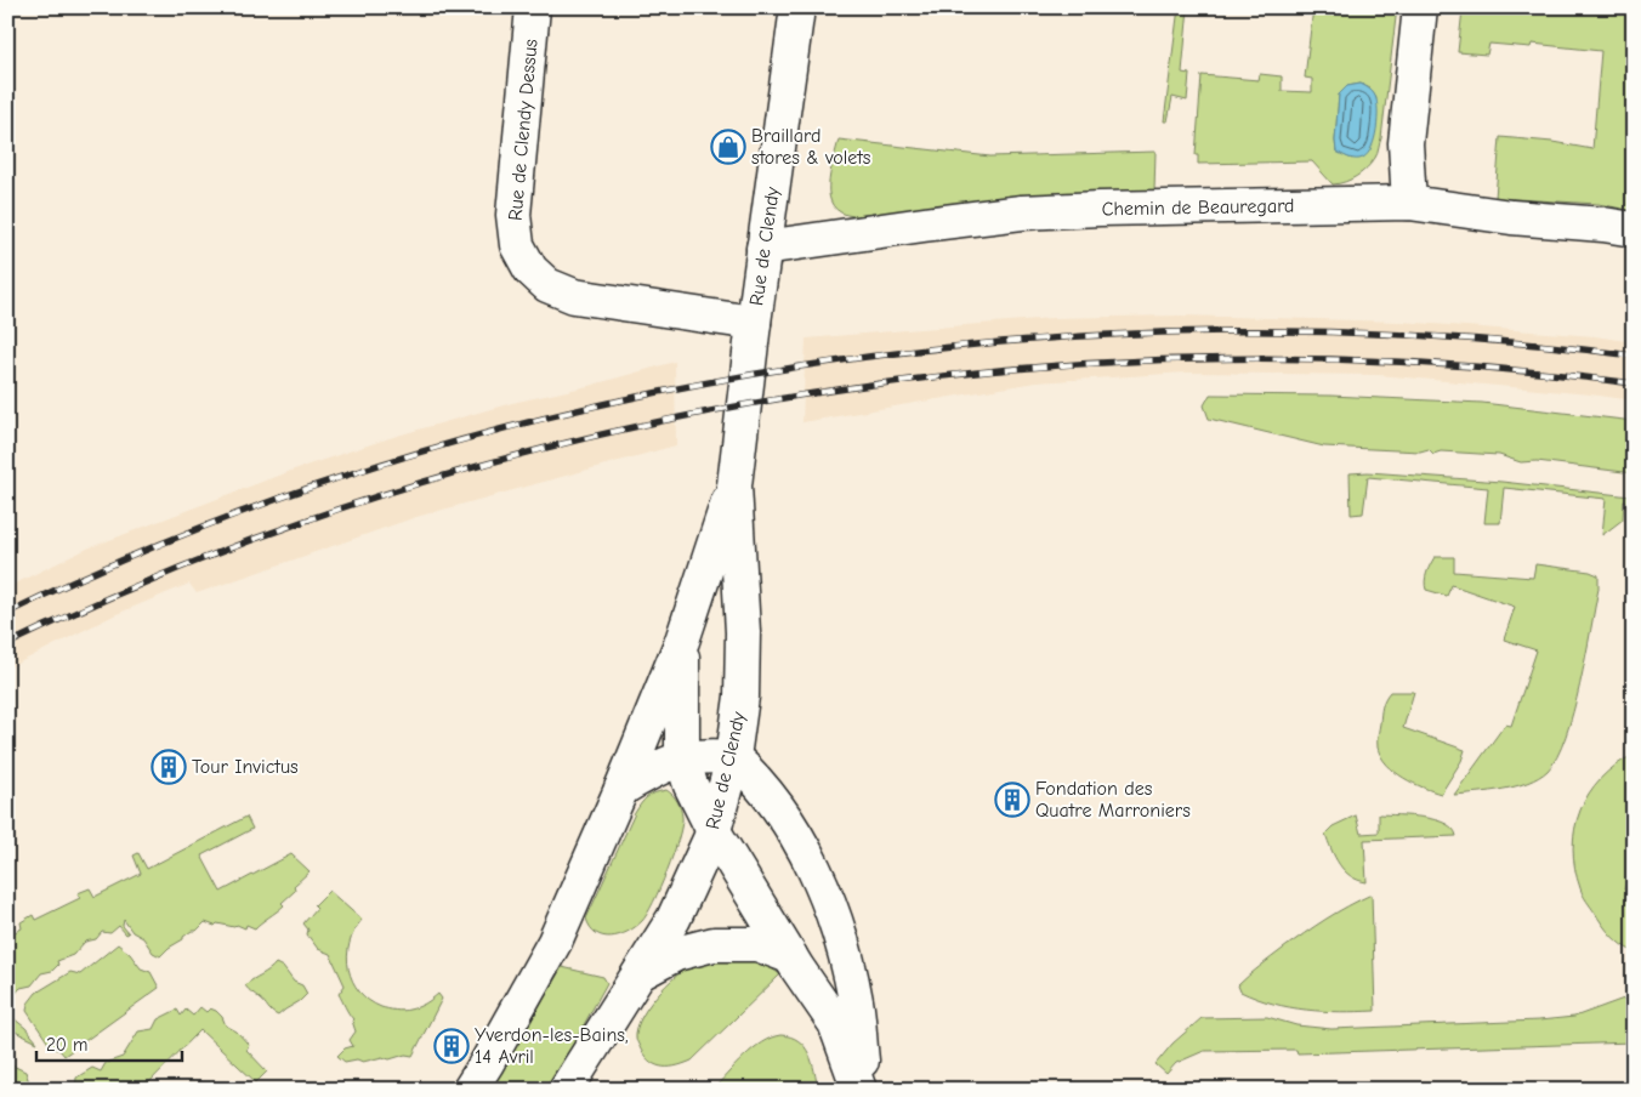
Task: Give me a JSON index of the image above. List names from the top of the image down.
{
  "streets": {
    "street": ["Rue de Clendy Dessus", "Chemin de Beauregard", "Rue de Clendy"]
  },
  "crossings": [
    ["Rue de Clendy Dessus", "Rue de Clendy"],
    ["Chemin de Beauregard", "Rue de Clendy"]
  ],
  "places": {
    "shop": ["Braillard stores & volets"],
    "building": ["Tour Invictus", "Fondation des Quatre Marroniers", "Yverdon-les-Bains, 14 Avril"]
  },
  "scale_bar": "20 m"
}
